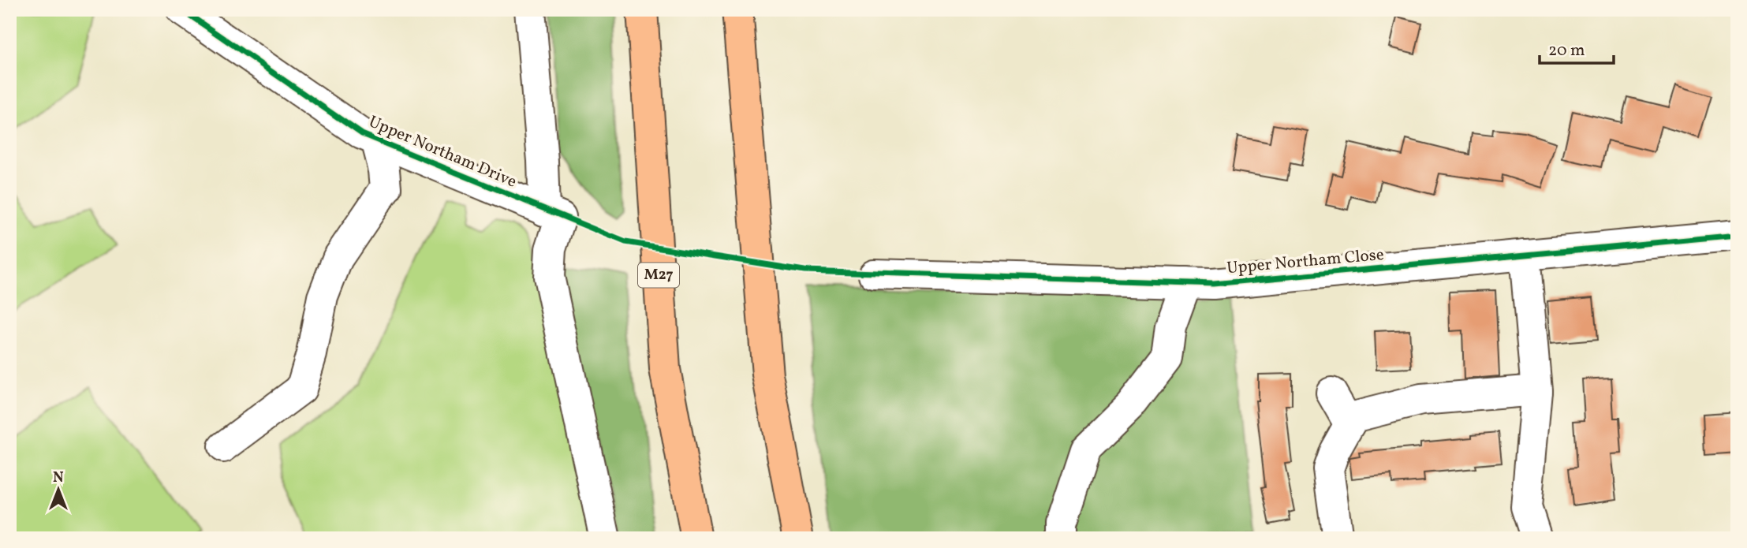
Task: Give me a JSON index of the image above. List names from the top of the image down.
{
  "streets": {
    "highway": ["M27"],
    "street": ["Upper Northam Drive", "Upper Northam Close"]
  },
  "scale_bar": "20 m",
  "north": "top"
}
